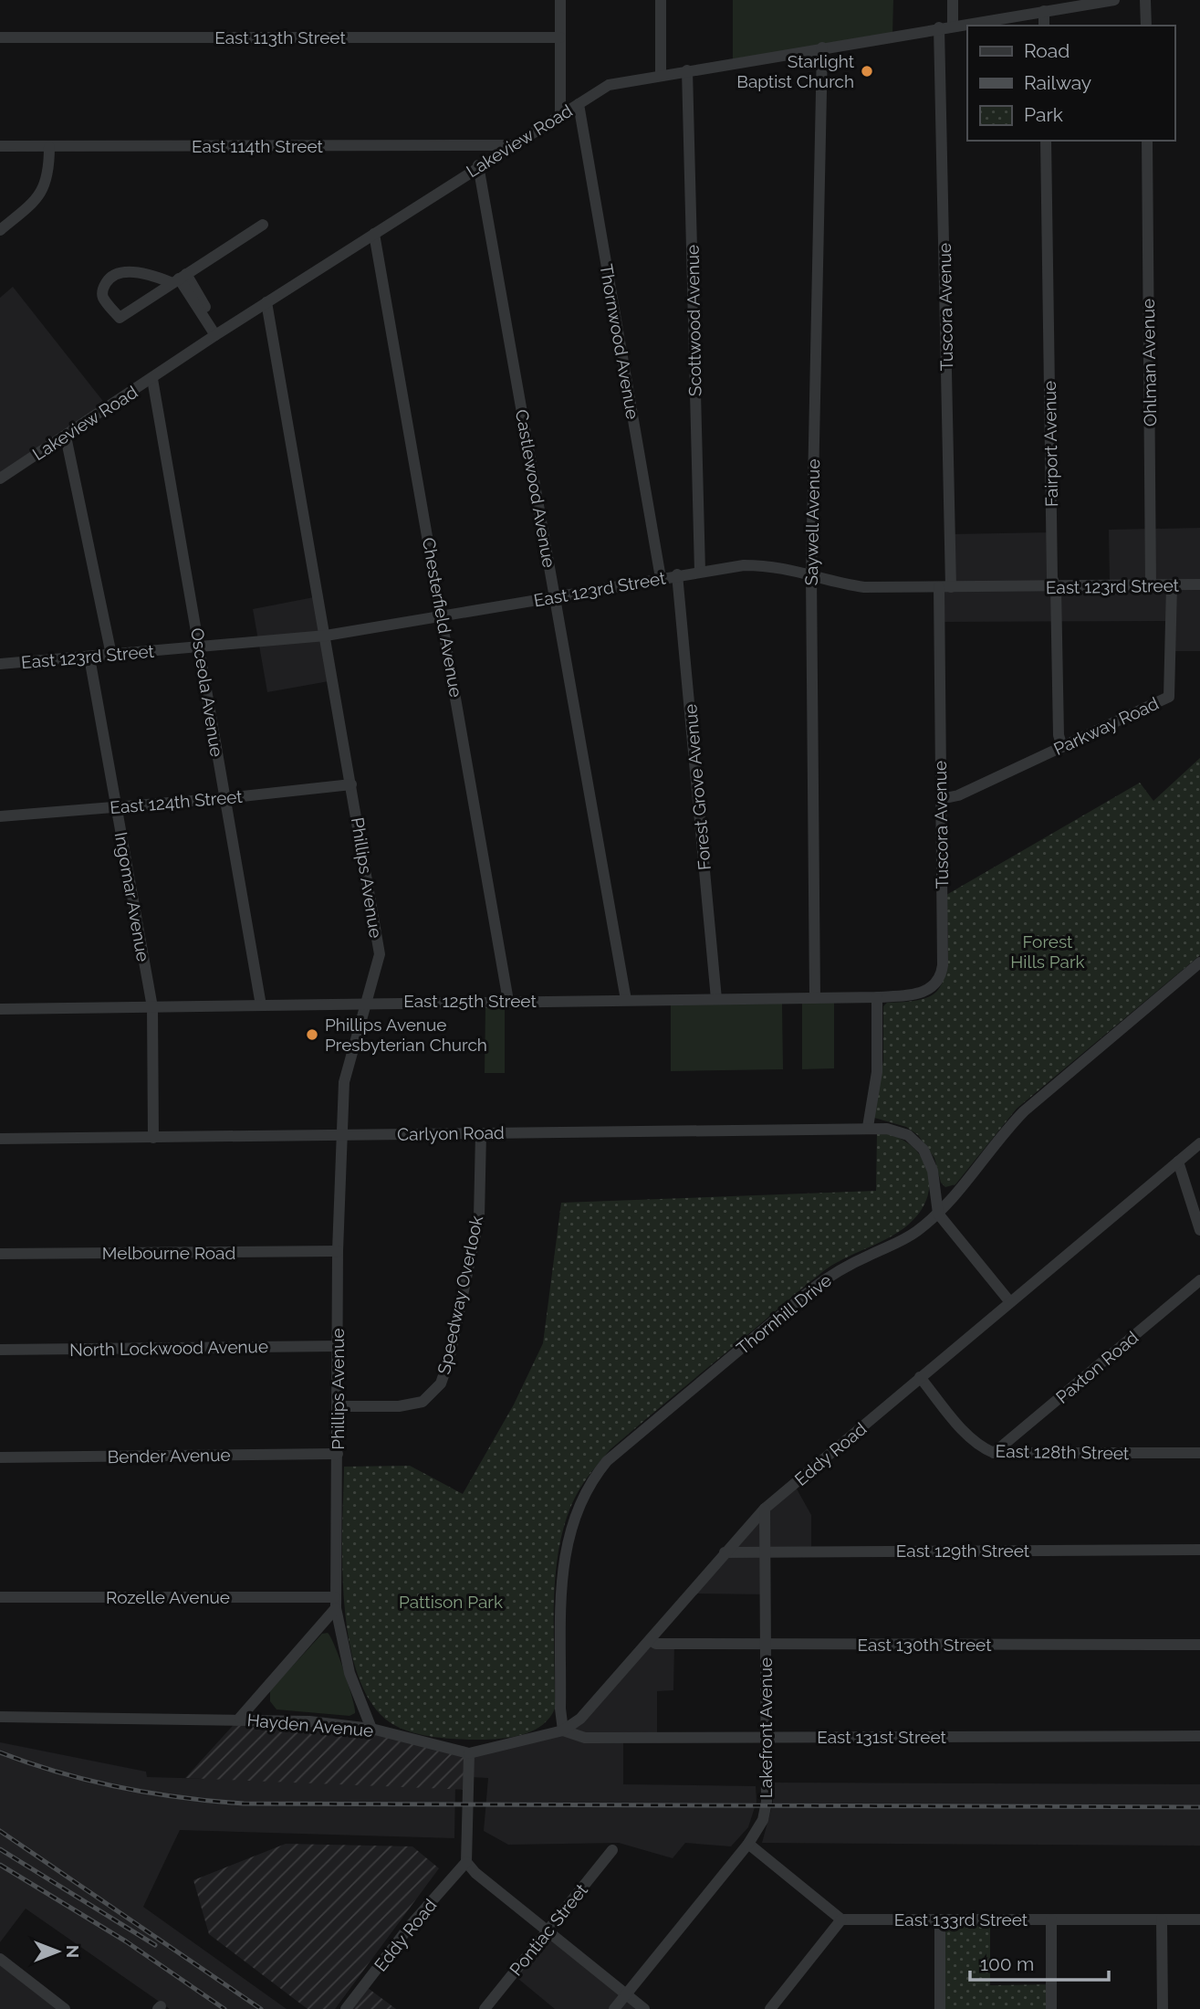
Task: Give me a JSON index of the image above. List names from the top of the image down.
{
  "streets": {
    "street": [
      "East 113th Street",
      "Lakeview Road",
      "East 114th Street",
      "Tuscora Avenue",
      "Scottwood Avenue",
      "Thornwood Avenue",
      "Ohlman Avenue",
      "Fairport Avenue",
      "Castlewood Avenue",
      "Saywell Avenue",
      "East 123rd Street",
      "Chesterfield Avenue",
      "Osceola Avenue",
      "Parkway Road",
      "Forest Grove Avenue",
      "East 124th Street",
      "Phillips Avenue",
      "Ingomar Avenue",
      "East 125th Street",
      "Carlyon Road",
      "Melbourne Road",
      "Speedway Overlook",
      "Thornhill Drive",
      "North Lockwood Avenue",
      "Paxton Road",
      "East 128th Street",
      "Eddy Road",
      "Bender Avenue",
      "East 129th Street",
      "Rozelle Avenue",
      "East 130th Street",
      "Hayden Avenue",
      "Lakefront Avenue",
      "East 131st Street",
      "East 133rd Street",
      "Pontiac Street"
    ]
  },
  "crossings": [
    ["Lakeview Road", "East 114th Street"],
    ["Lakeview Road", "Tuscora Avenue"],
    ["Lakeview Road", "Scottwood Avenue"],
    ["Lakeview Road", "Thornwood Avenue"],
    ["Lakeview Road", "Castlewood Avenue"],
    ["Lakeview Road", "Saywell Avenue"],
    ["Lakeview Road", "Chesterfield Avenue"],
    ["Lakeview Road", "Osceola Avenue"],
    ["Lakeview Road", "Phillips Avenue"],
    ["Tuscora Avenue", "East 123rd Street"],
    ["Tuscora Avenue", "Parkway Road"],
    ["Tuscora Avenue", "East 125th Street"],
    ["Scottwood Avenue", "East 123rd Street"],
    ["Thornwood Avenue", "East 123rd Street"],
    ["Ohlman Avenue", "East 123rd Street"],
    ["Fairport Avenue", "East 123rd Street"],
    ["Fairport Avenue", "Parkway Road"],
    ["Castlewood Avenue", "East 123rd Street"],
    ["Castlewood Avenue", "East 125th Street"],
    ["Saywell Avenue", "East 123rd Street"],
    ["Saywell Avenue", "East 125th Street"],
    ["East 123rd Street", "Chesterfield Avenue"],
    ["East 123rd Street", "Osceola Avenue"],
    ["East 123rd Street", "Parkway Road"],
    ["East 123rd Street", "Forest Grove Avenue"],
    ["East 123rd Street", "Phillips Avenue"],
    ["East 123rd Street", "Ingomar Avenue"],
    ["Chesterfield Avenue", "East 125th Street"],
    ["Osceola Avenue", "East 124th Street"],
    ["Osceola Avenue", "East 125th Street"],
    ["Forest Grove Avenue", "East 125th Street"],
    ["East 124th Street", "Phillips Avenue"],
    ["East 124th Street", "Ingomar Avenue"],
    ["Phillips Avenue", "East 125th Street"],
    ["Phillips Avenue", "Carlyon Road"],
    ["Phillips Avenue", "Melbourne Road"],
    ["Phillips Avenue", "Speedway Overlook"],
    ["Phillips Avenue", "North Lockwood Avenue"],
    ["Phillips Avenue", "Bender Avenue"],
    ["Phillips Avenue", "Rozelle Avenue"],
    ["Phillips Avenue", "Hayden Avenue"],
    ["Ingomar Avenue", "East 125th Street"],
    ["Ingomar Avenue", "Carlyon Road"],
    ["Carlyon Road", "Speedway Overlook"],
    ["Carlyon Road", "Thornhill Drive"],
    ["Thornhill Drive", "Eddy Road"],
    ["Thornhill Drive", "East 131st Street"],
    ["Paxton Road", "East 128th Street"],
    ["East 128th Street", "Eddy Road"],
    ["Eddy Road", "East 129th Street"],
    ["Eddy Road", "East 130th Street"],
    ["Eddy Road", "Hayden Avenue"],
    ["Eddy Road", "Lakefront Avenue"],
    ["Eddy Road", "East 131st Street"],
    ["East 129th Street", "Lakefront Avenue"],
    ["East 130th Street", "Lakefront Avenue"],
    ["Lakefront Avenue", "East 131st Street"]
  ],
  "parks": ["Forest Hills Park", "Pattison Park"],
  "places": ["Starlight Baptist Church", "Phillips Avenue Presbyterian Church"],
  "legend": ["Road", "Railway", "Park"],
  "scale_bar": "100 m",
  "north": "right"
}
